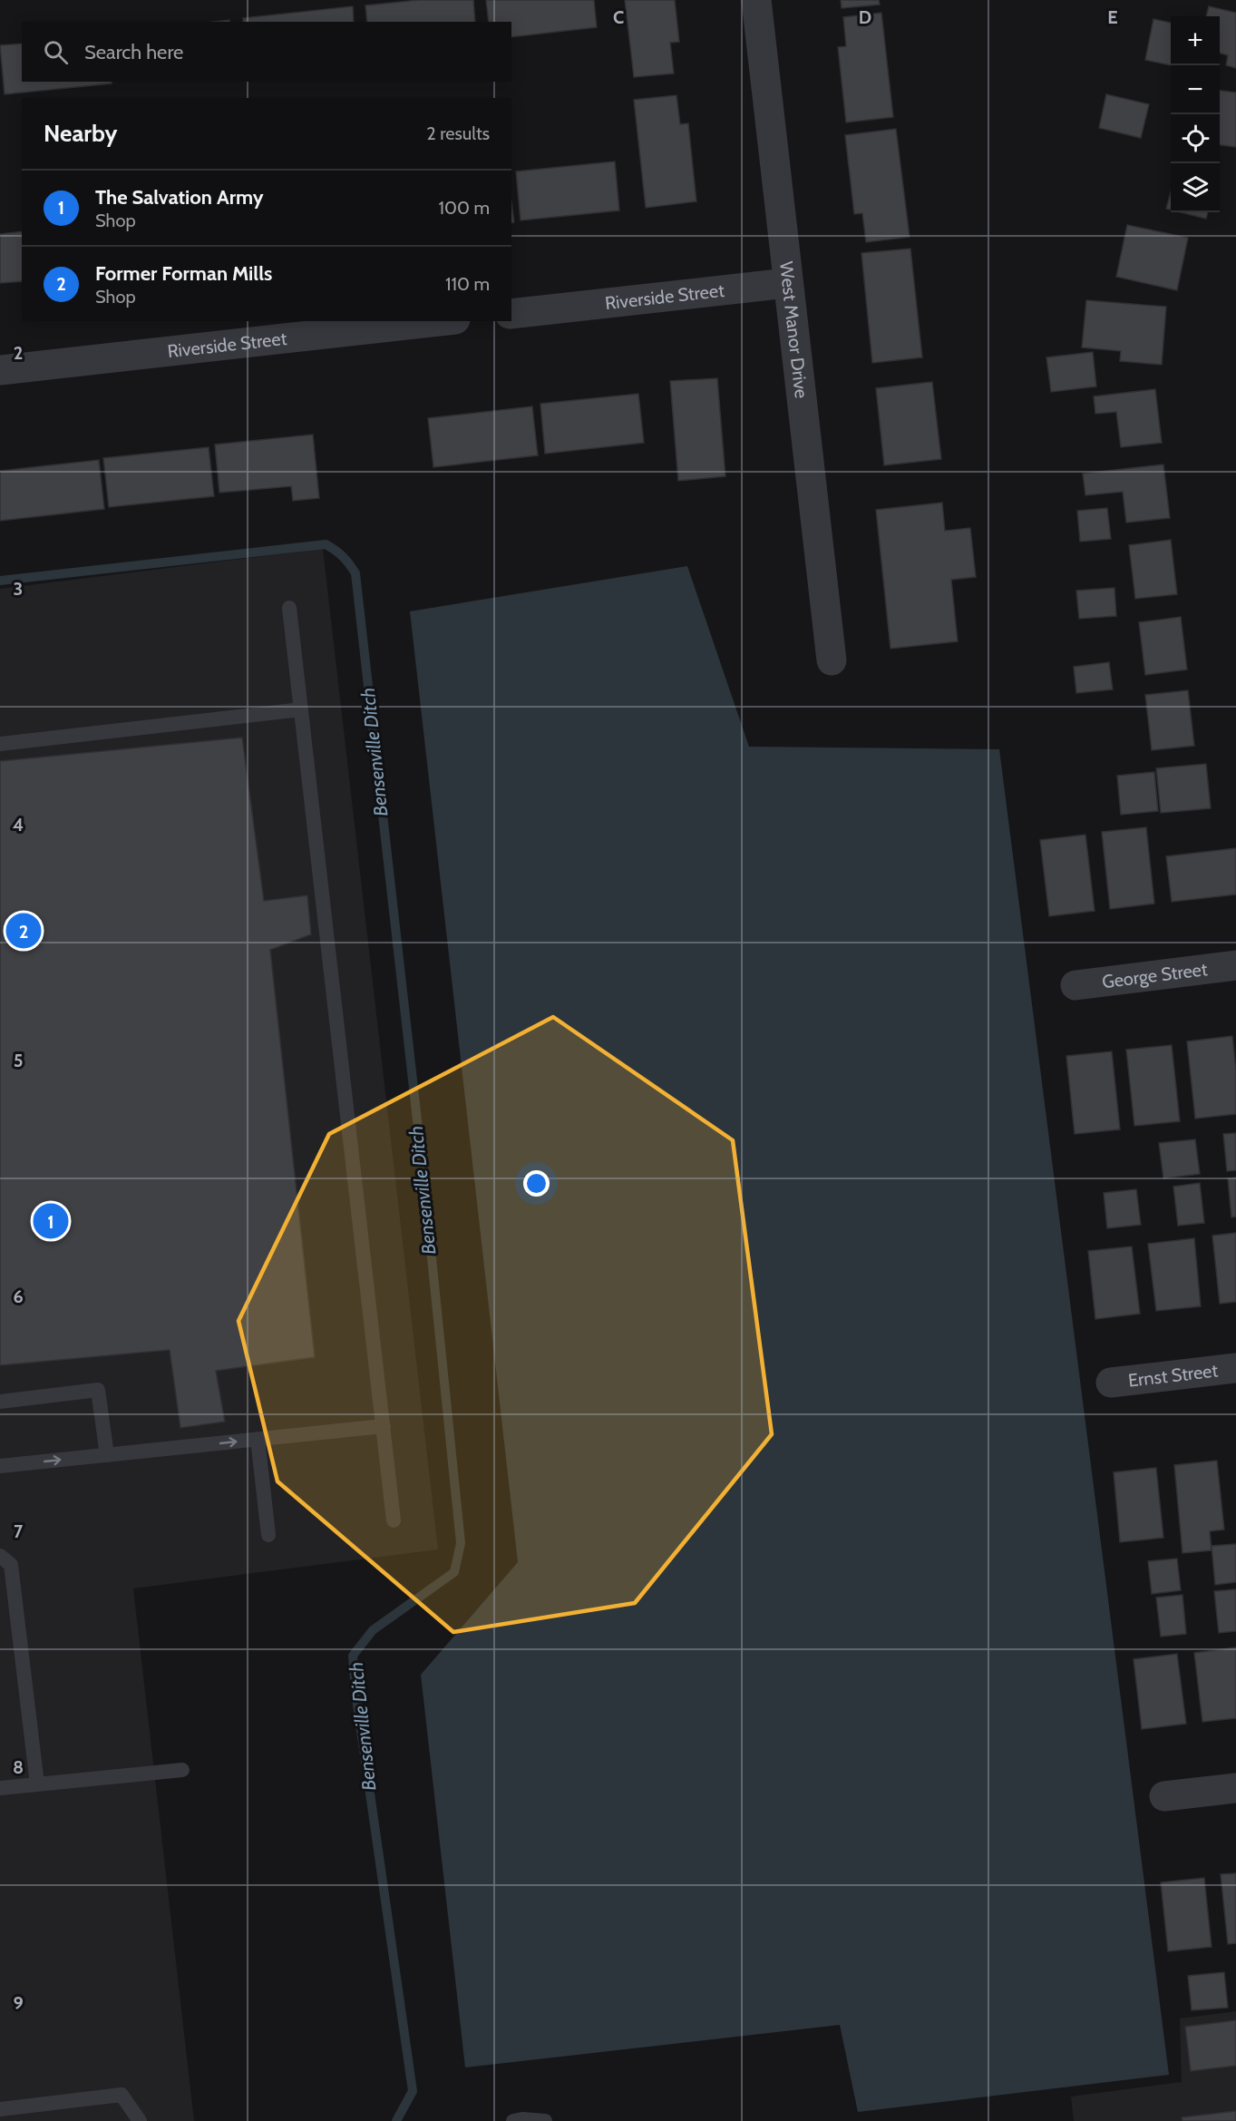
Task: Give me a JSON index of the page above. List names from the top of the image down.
{
  "streets": {
    "street": [
      "Riverside Street",
      "West Manor Drive",
      "George Street",
      "Ernst Street"
    ]
  },
  "crossings": [
    ["Riverside Street", "West Manor Drive"]
  ],
  "water": ["Bensenville Ditch"],
  "page": {
    "map_buttons": ["+", "−"],
    "search": "Search here",
    "heading": ["Nearby", "2 results"],
    "list": [
      {
        "mark": "1",
        "name": "The Salvation Army",
        "note": "Shop",
        "value": "100 m"
      },
      {
        "mark": "2",
        "name": "Former Forman Mills",
        "note": "Shop",
        "value": "110 m"
      }
    ],
    "pins": ["2", "1"]
  },
  "grid": {
    "columns": ["C", "D", "E"],
    "rows": [
      "2",
      "3",
      "4",
      "5",
      "6",
      "7",
      "8",
      "9"
    ]
  }
}
